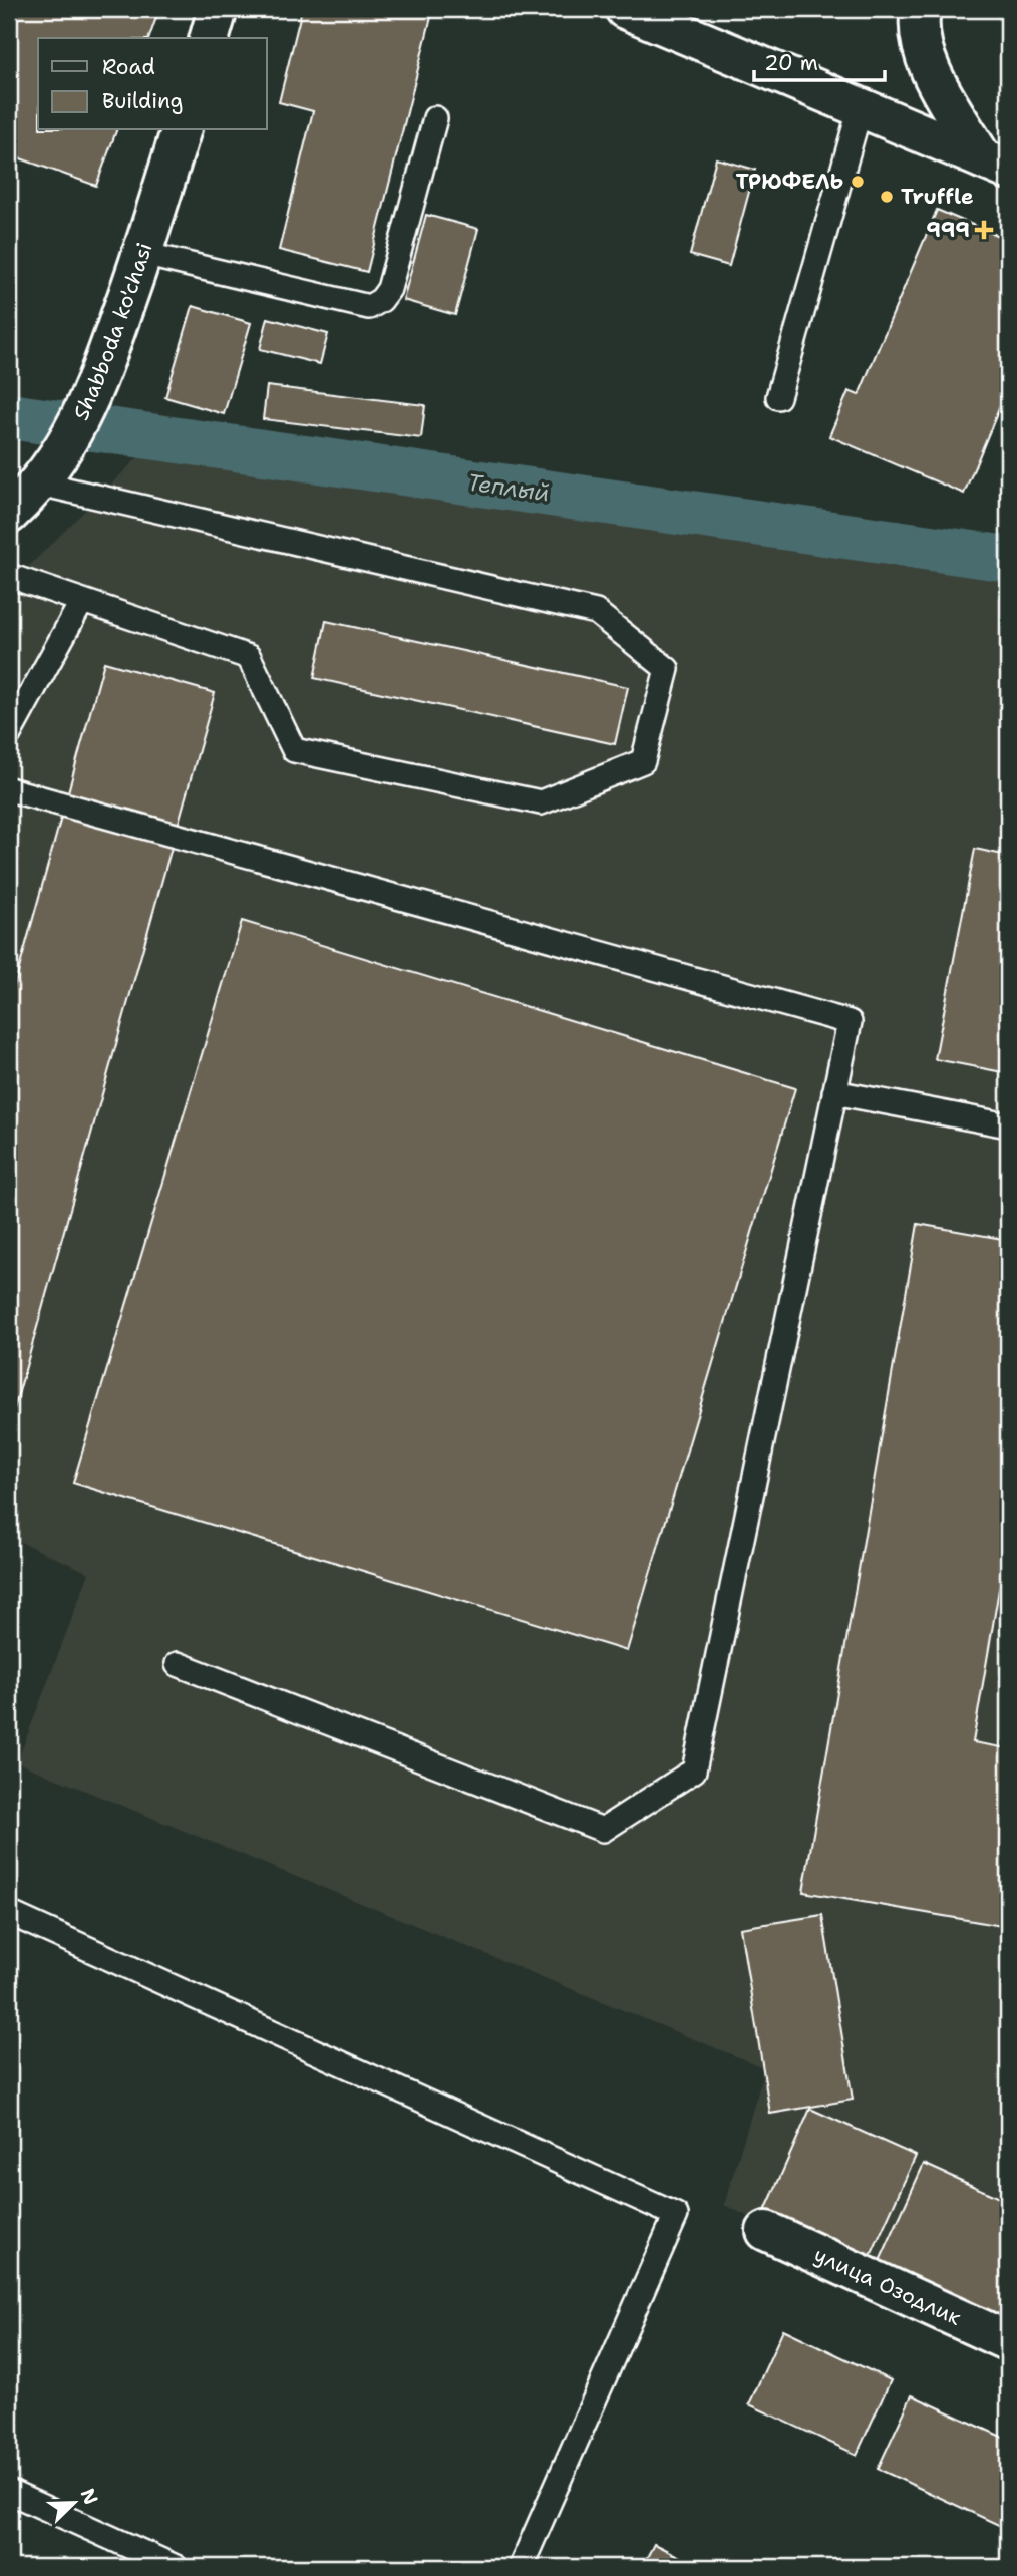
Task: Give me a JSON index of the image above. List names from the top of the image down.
{
  "streets": {
    "main road": ["Shabboda ko'chasi", "улица Озодлик"]
  },
  "water": ["Теплый"],
  "places": {
    "other": ["ТРЮФЕЛЬ", "Truffle"],
    "health": ["999"]
  },
  "legend": ["Road", "Building"],
  "scale_bar": "20 m",
  "north": "top right"
}
